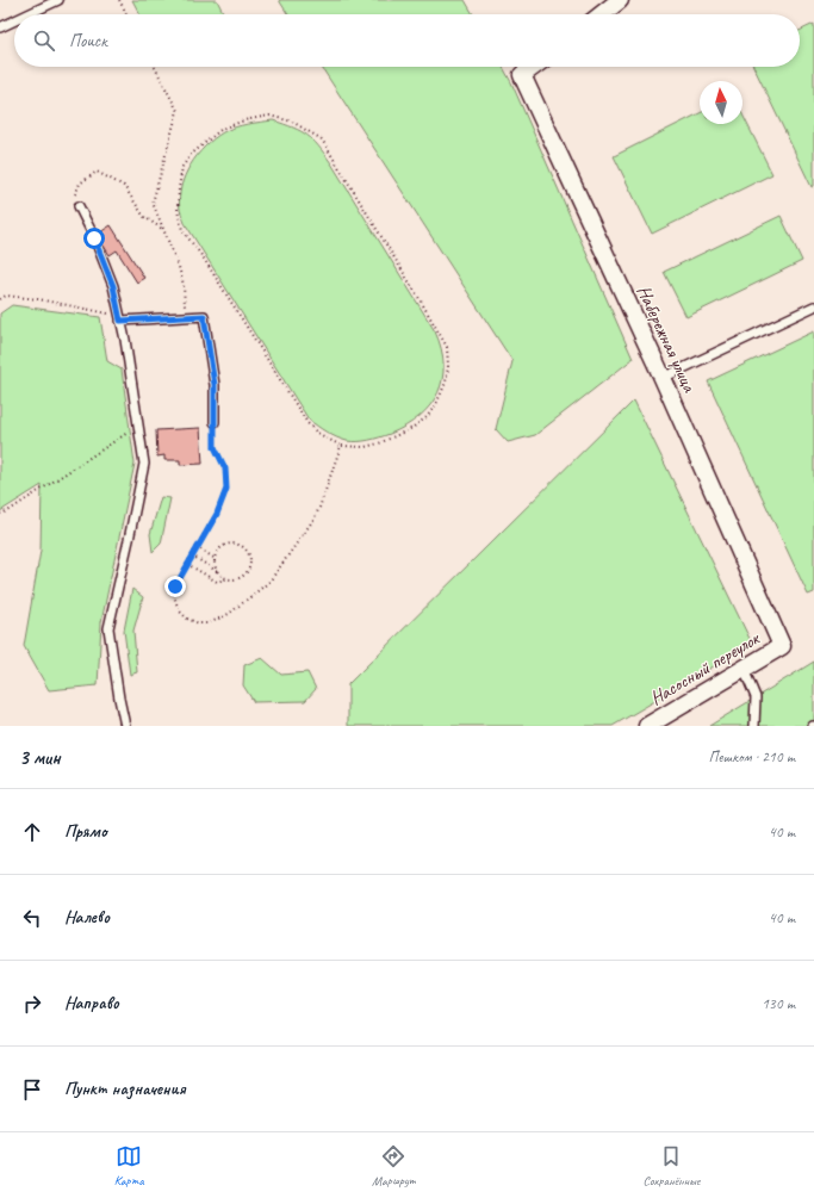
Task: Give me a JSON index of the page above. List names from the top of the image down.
{
  "streets": {
    "street": ["Набережная улица", "Насосный переулок"]
  },
  "crossings": [
    ["Набережная улица", "Насосный переулок"]
  ],
  "north": "top",
  "page": {
    "search": "Поиск",
    "heading": ["3 мин", "Пешком · 210 m"],
    "list": [
      ["Прямо", "40 m"],
      ["Налево", "40 m"],
      ["Направо", "130 m"],
      "Пункт назначения"
    ],
    "nav": ["Карта", "Маршрут", "Сохранённые"]
  }
}
